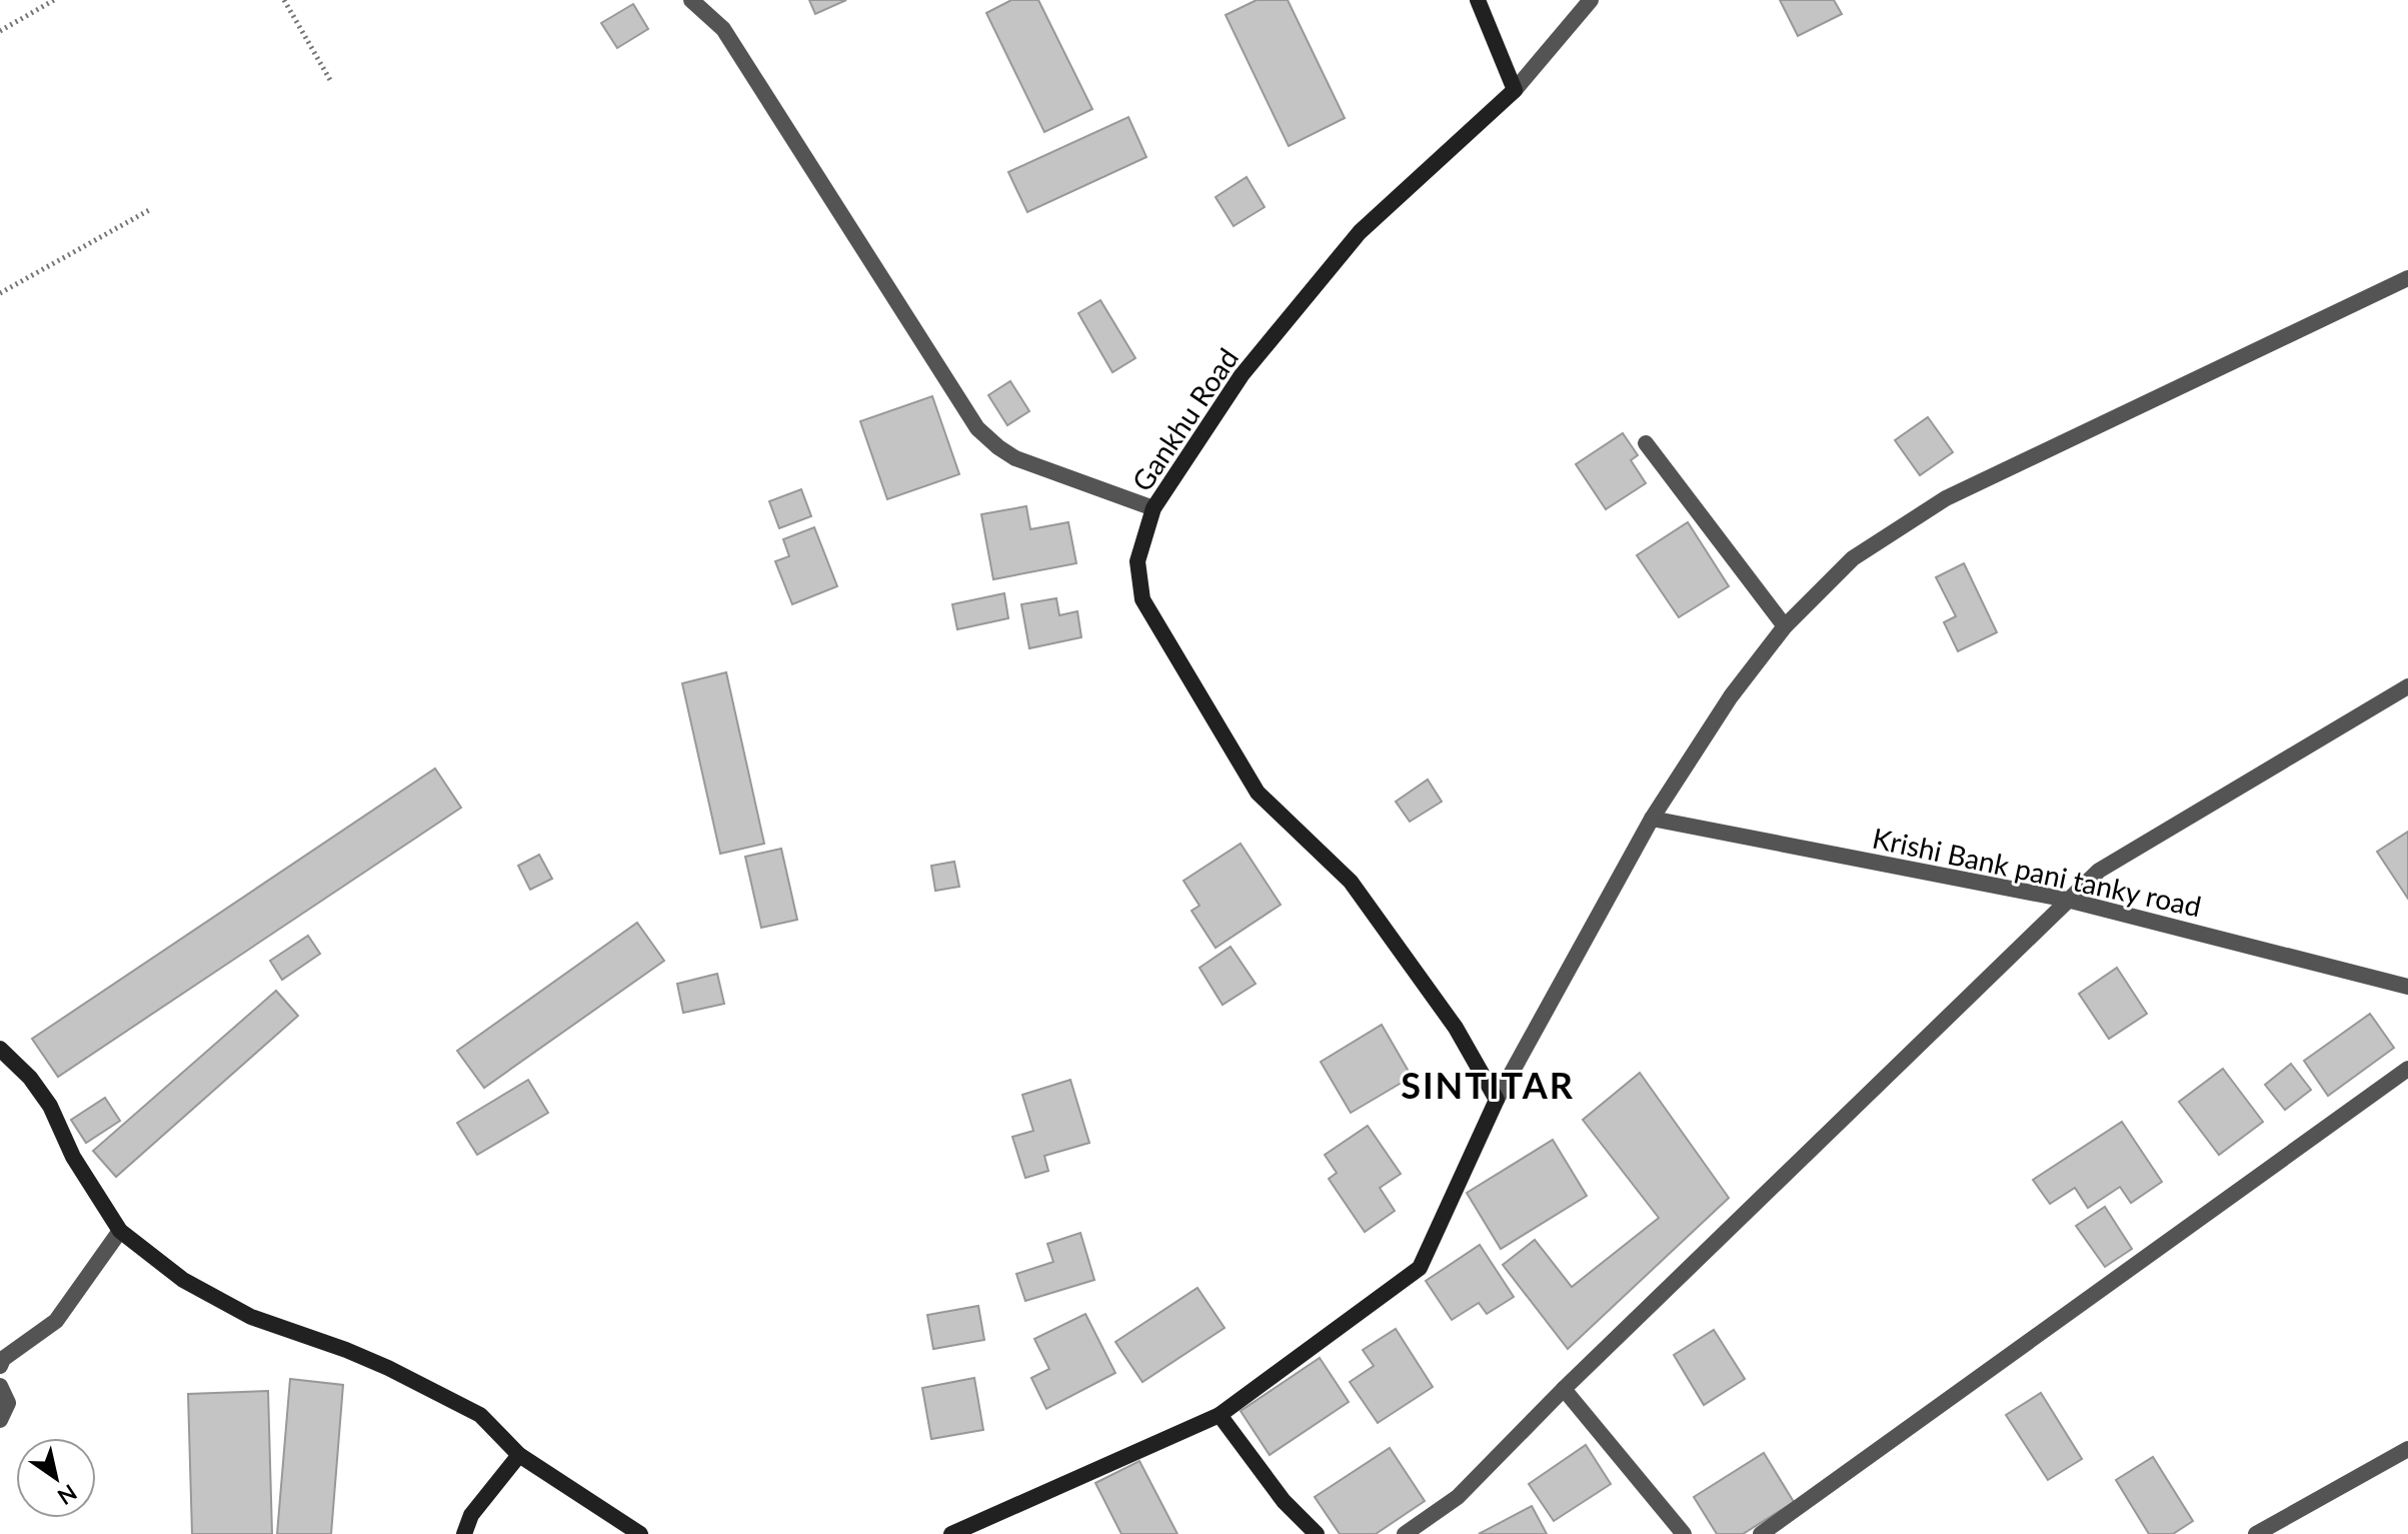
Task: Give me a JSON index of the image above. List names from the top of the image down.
{
  "streets": {
    "main road": ["Gankhu Road"],
    "street": ["Krishi Bank pani tanky road"]
  },
  "districts": ["SINTITAR"],
  "north": "bottom right"
}
